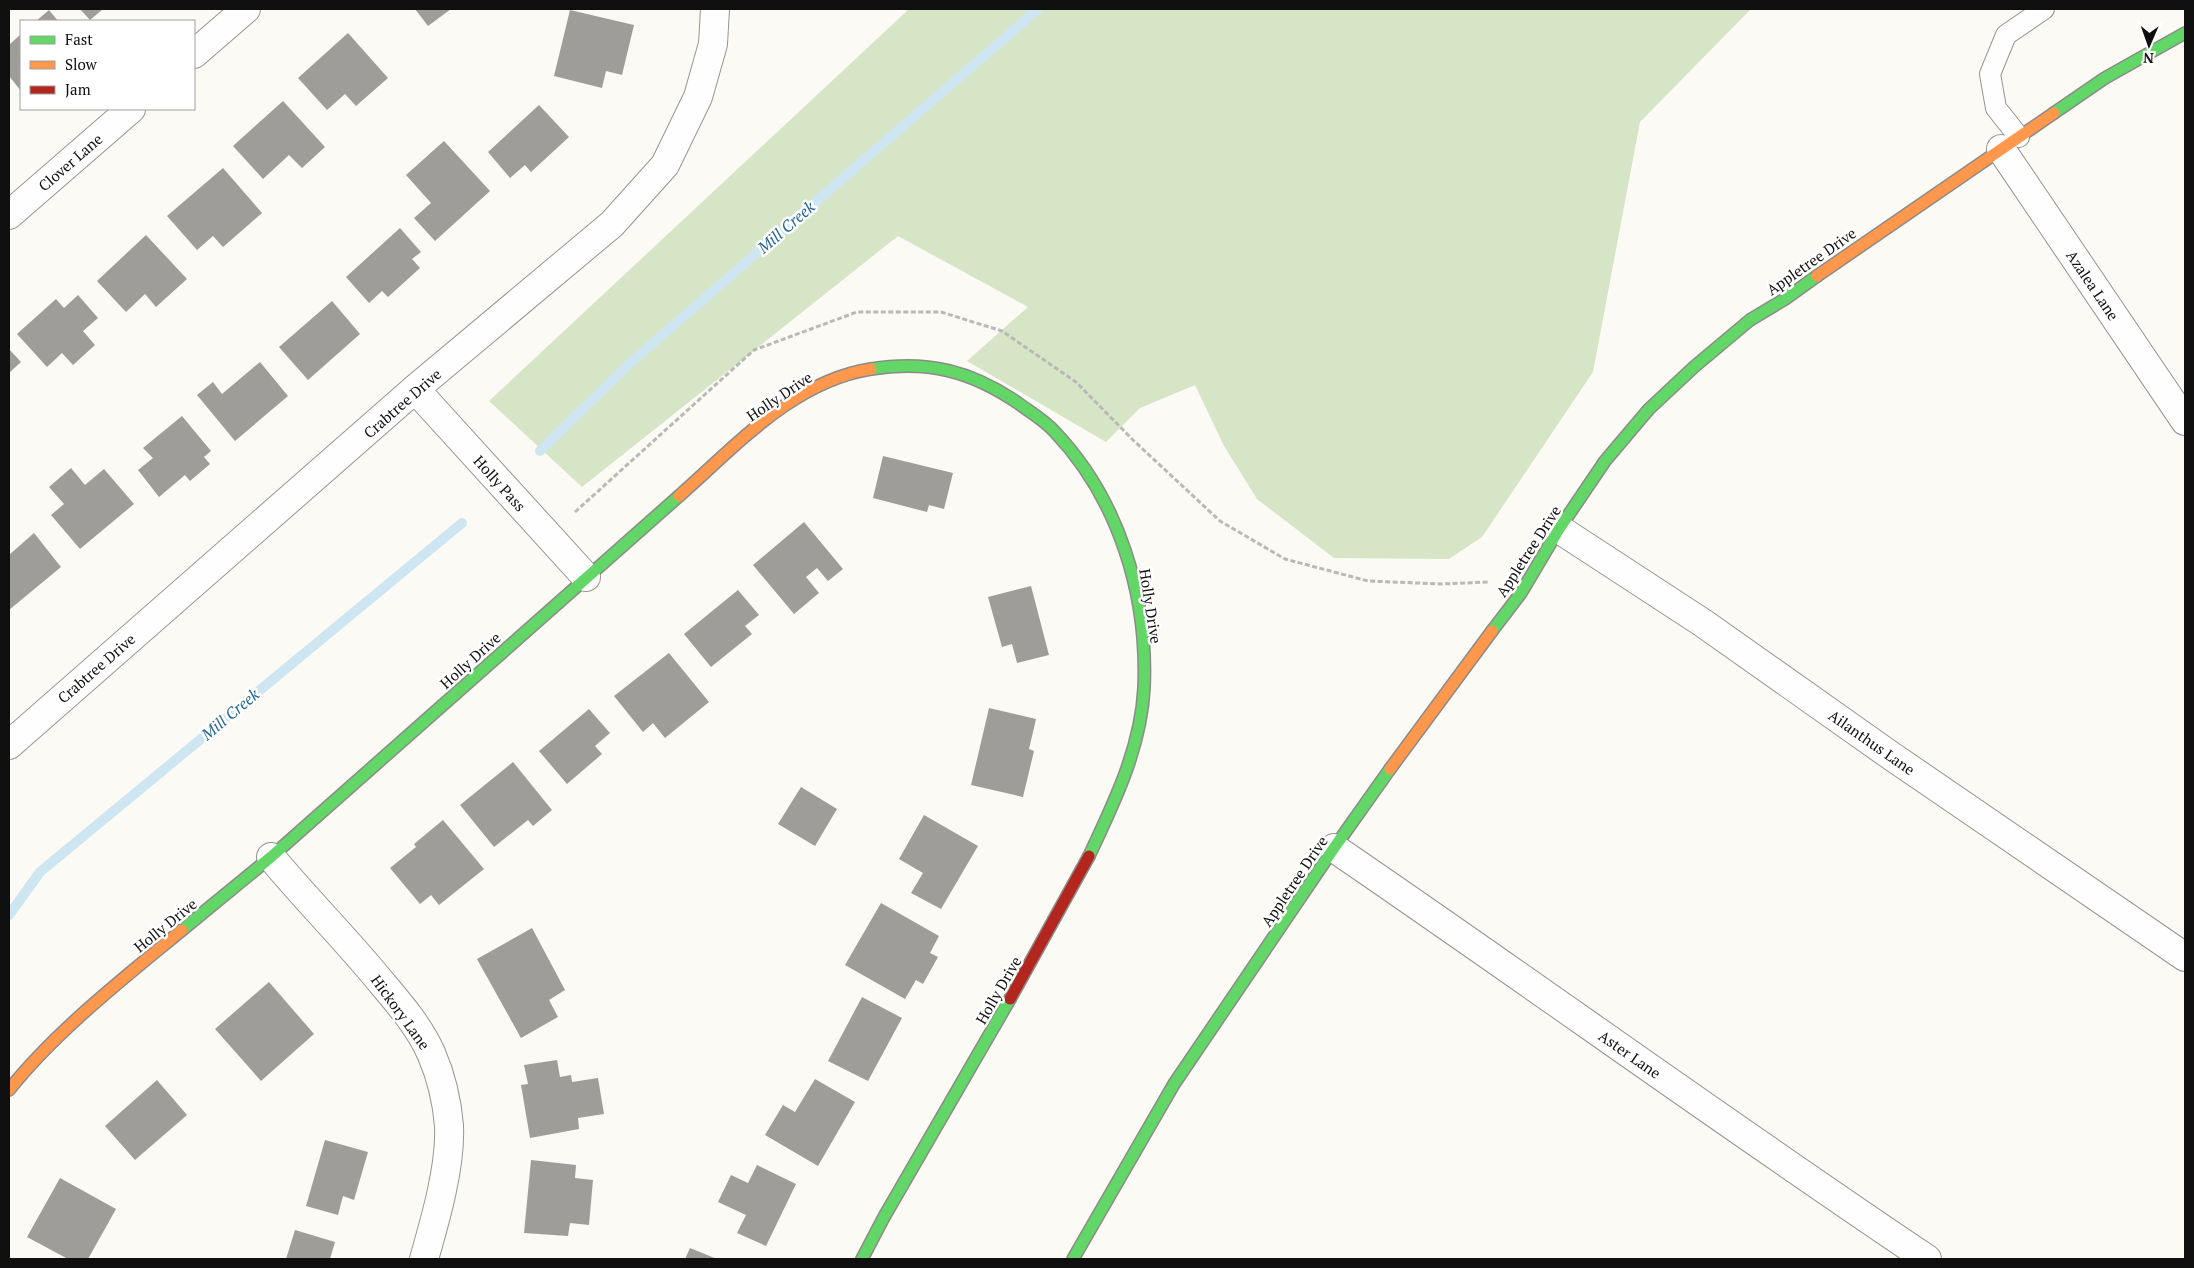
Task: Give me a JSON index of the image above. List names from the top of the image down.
{
  "streets": {
    "street": [
      "Clover Lane",
      "Appletree Drive",
      "Azalea Lane",
      "Holly Drive",
      "Crabtree Drive",
      "Holly Pass",
      "Ailanthus Lane",
      "Hickory Lane",
      "Aster Lane"
    ]
  },
  "crossings": [
    ["Appletree Drive", "Azalea Lane"],
    ["Appletree Drive", "Ailanthus Lane"],
    ["Appletree Drive", "Aster Lane"],
    ["Holly Drive", "Holly Pass"],
    ["Holly Drive", "Hickory Lane"],
    ["Crabtree Drive", "Holly Pass"]
  ],
  "water": ["Mill Creek"],
  "legend": ["Fast", "Slow", "Jam"],
  "north": "bottom"
}
